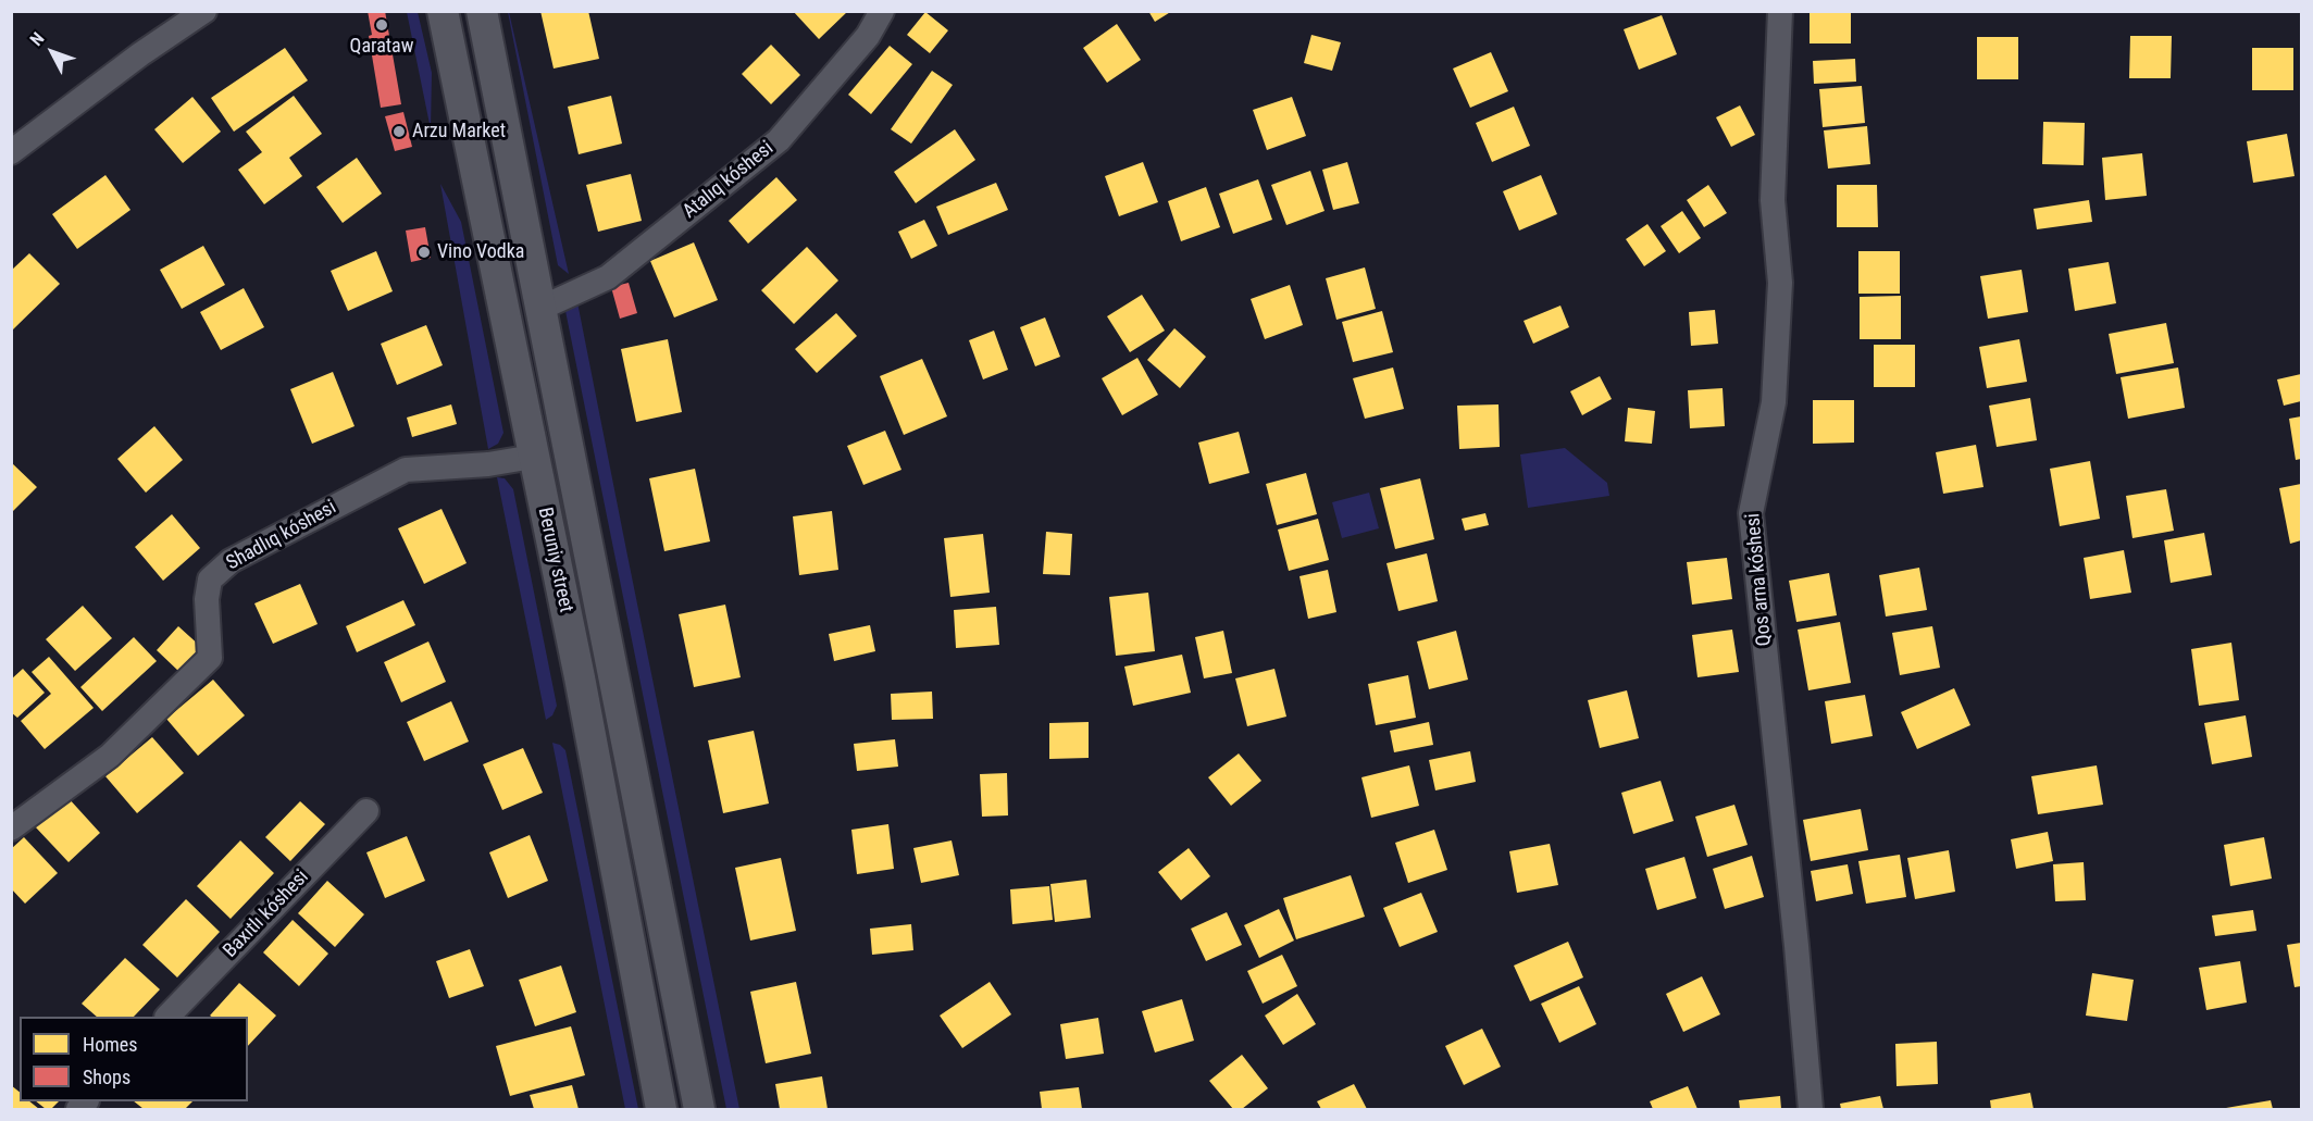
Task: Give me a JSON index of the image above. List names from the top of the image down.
{
  "streets": {
    "street": [
      "Atalıq kóshesi",
      "Shadlıq kóshesi",
      "Beruniy street",
      "Qos arna kóshesi",
      "Baxıtlı kóshesi"
    ]
  },
  "crossings": [
    ["Atalıq kóshesi", "Beruniy street"],
    ["Shadlıq kóshesi", "Beruniy street"]
  ],
  "places": ["Qarataw", "Arzu Market", "Vino Vodka"],
  "legend": ["Homes", "Shops"],
  "north": "top left"
}
